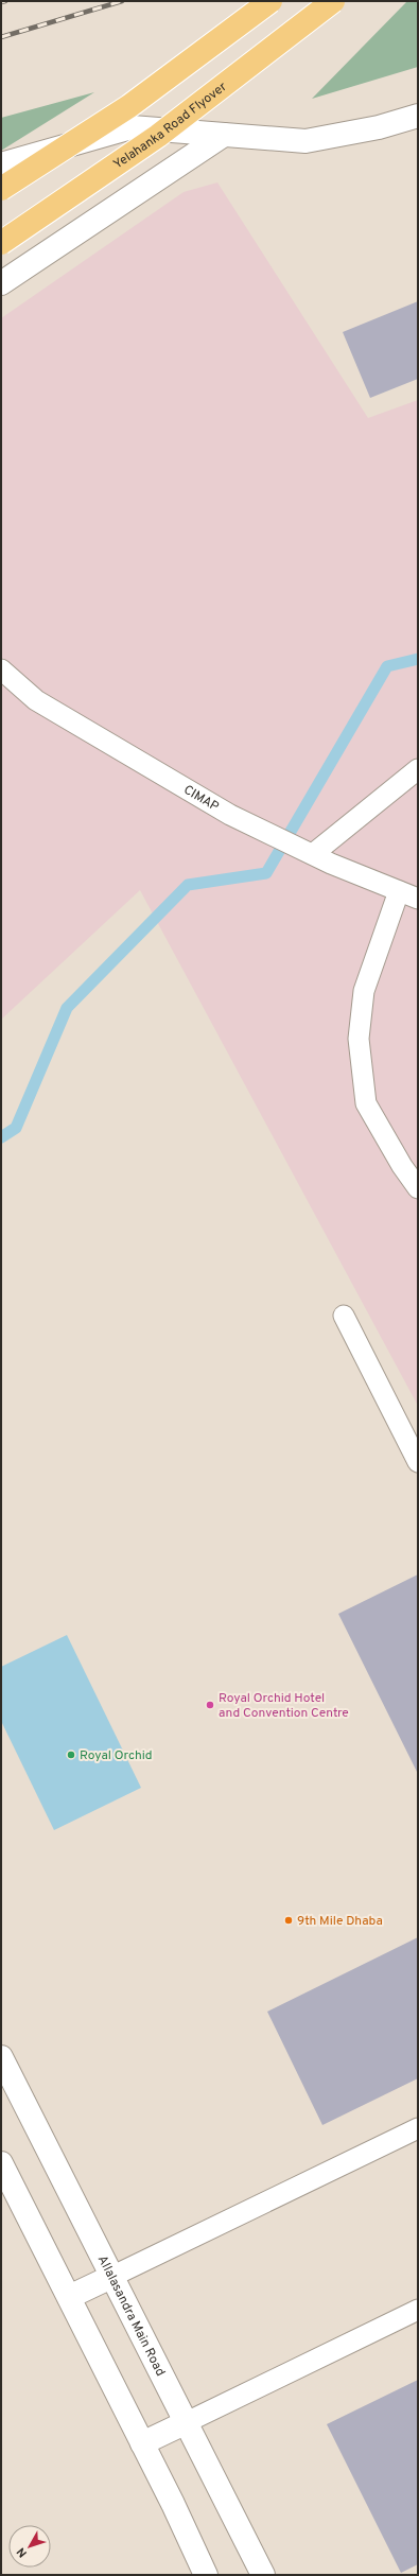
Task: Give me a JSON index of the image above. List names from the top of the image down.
{
  "streets": {
    "main road": ["Yelahanka Road Flyover"],
    "street": ["Allalasandra Main Road"],
    "lane": ["CIMAP"]
  },
  "places": ["Royal Orchid Hotel and Convention Centre", "Royal Orchid", "9th Mile Dhaba"],
  "north": "bottom left"
}
